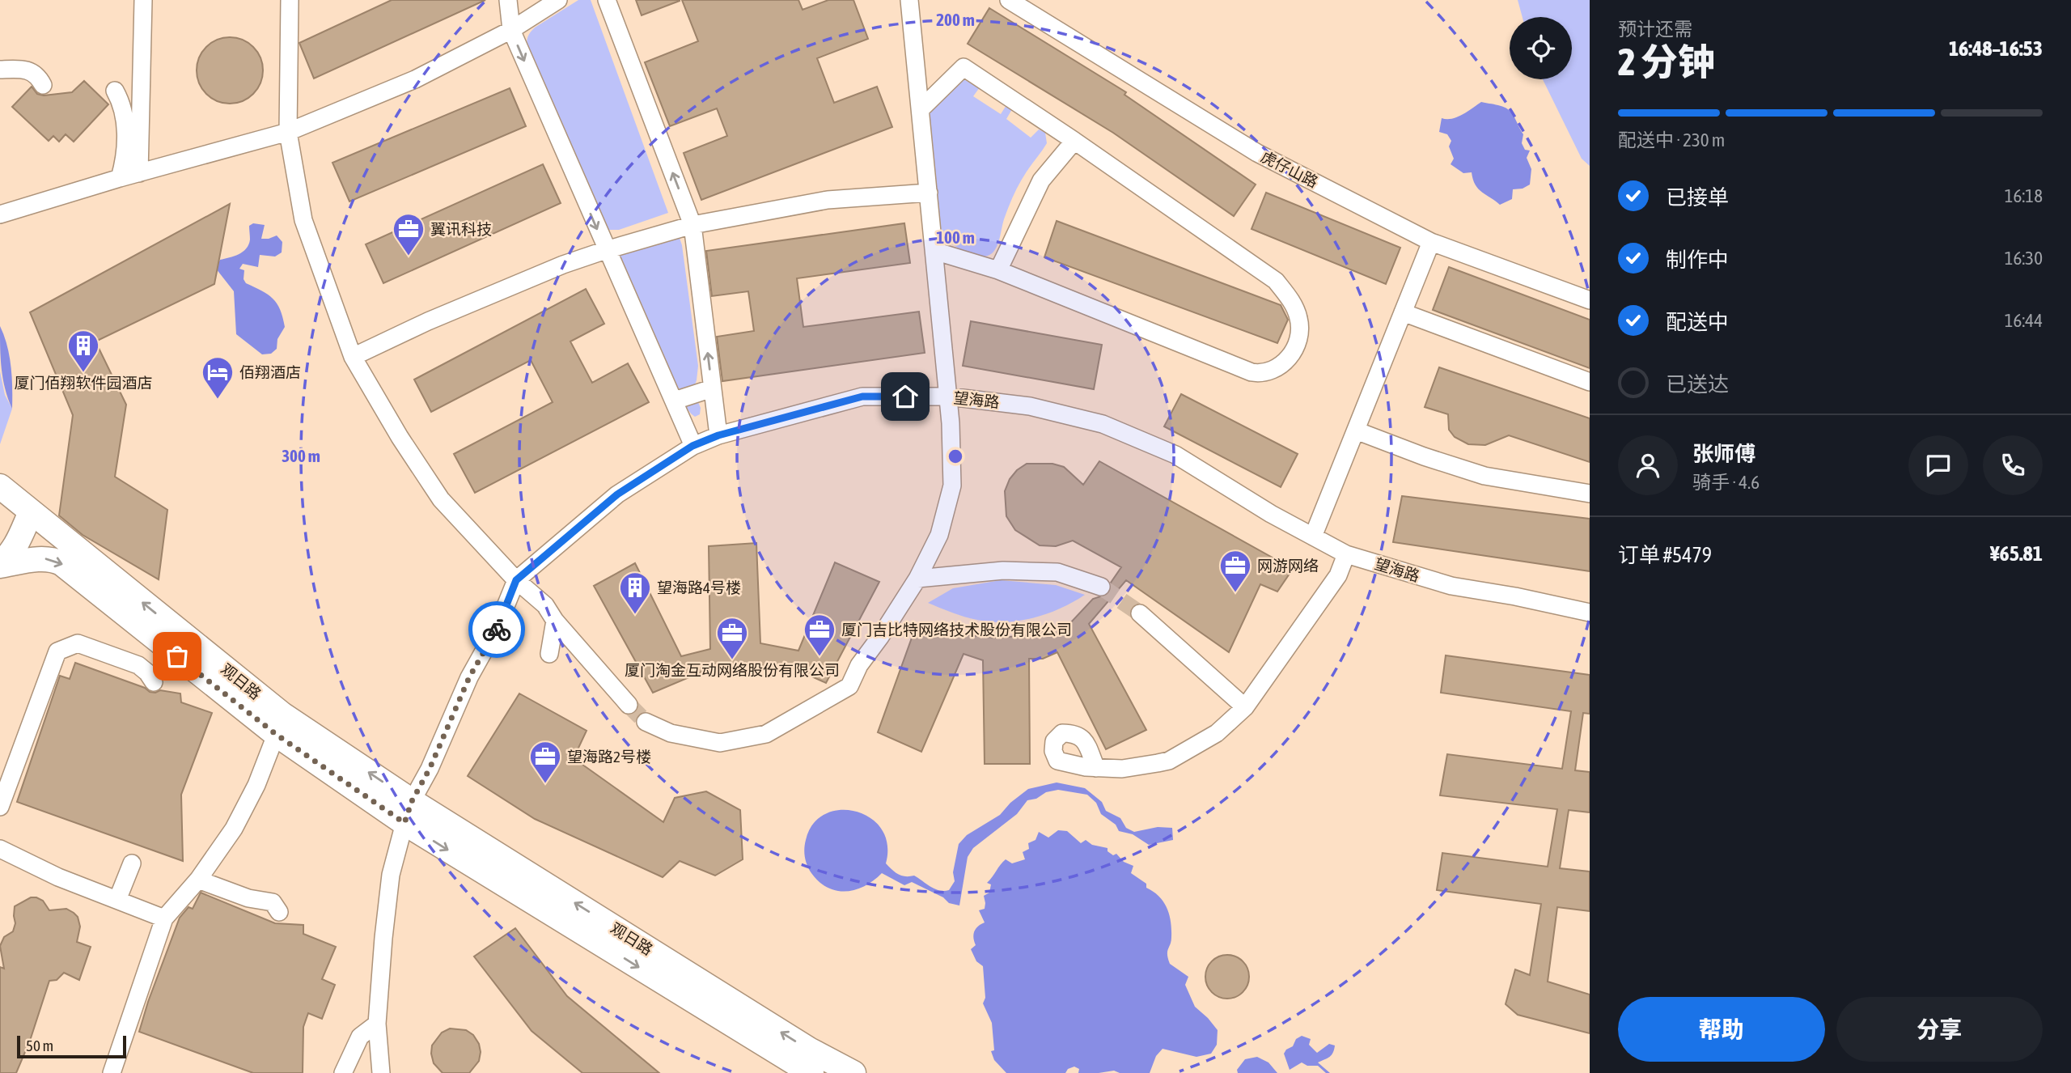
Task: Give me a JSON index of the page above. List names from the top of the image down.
{
  "streets": {
    "street": ["虎仔山路", "望海路", "观日路"]
  },
  "crossings": [
    ["望海路", "观日路"]
  ],
  "places": {
    "office": [
      "翼讯科技",
      "网游网络",
      "厦门吉比特网络技术股份有限公司",
      "厦门淘金互动网络股份有限公司",
      "望海路2号楼"
    ],
    "building": ["厦门佰翔软件园酒店", "望海路4号楼"],
    "hotel": ["佰翔酒店"]
  },
  "scale_bar": "50 m",
  "page": {
    "heading": ["2 分钟", "预计还需", "16:48–16:53"],
    "panel": [
      "张师傅",
      "骑手 · 4.6",
      "订单 #5479",
      "¥65.81"
    ],
    "bar": "配送中 · 230 m",
    "list": [
      ["已接单", "16:18"],
      ["制作中", "16:30"],
      ["配送中", "16:44"],
      "已送达"
    ],
    "buttons": ["帮助", "分享"],
    "scale": "50 m"
  },
  "rings": ["200 m", "100 m", "300 m"]
}
